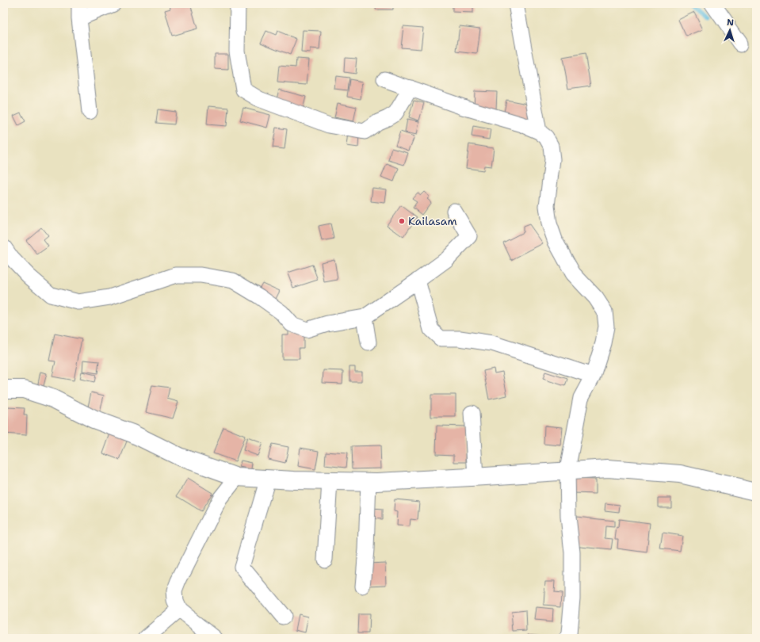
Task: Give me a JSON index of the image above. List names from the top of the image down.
{
  "places": ["Kailasam"],
  "north": "top"
}
